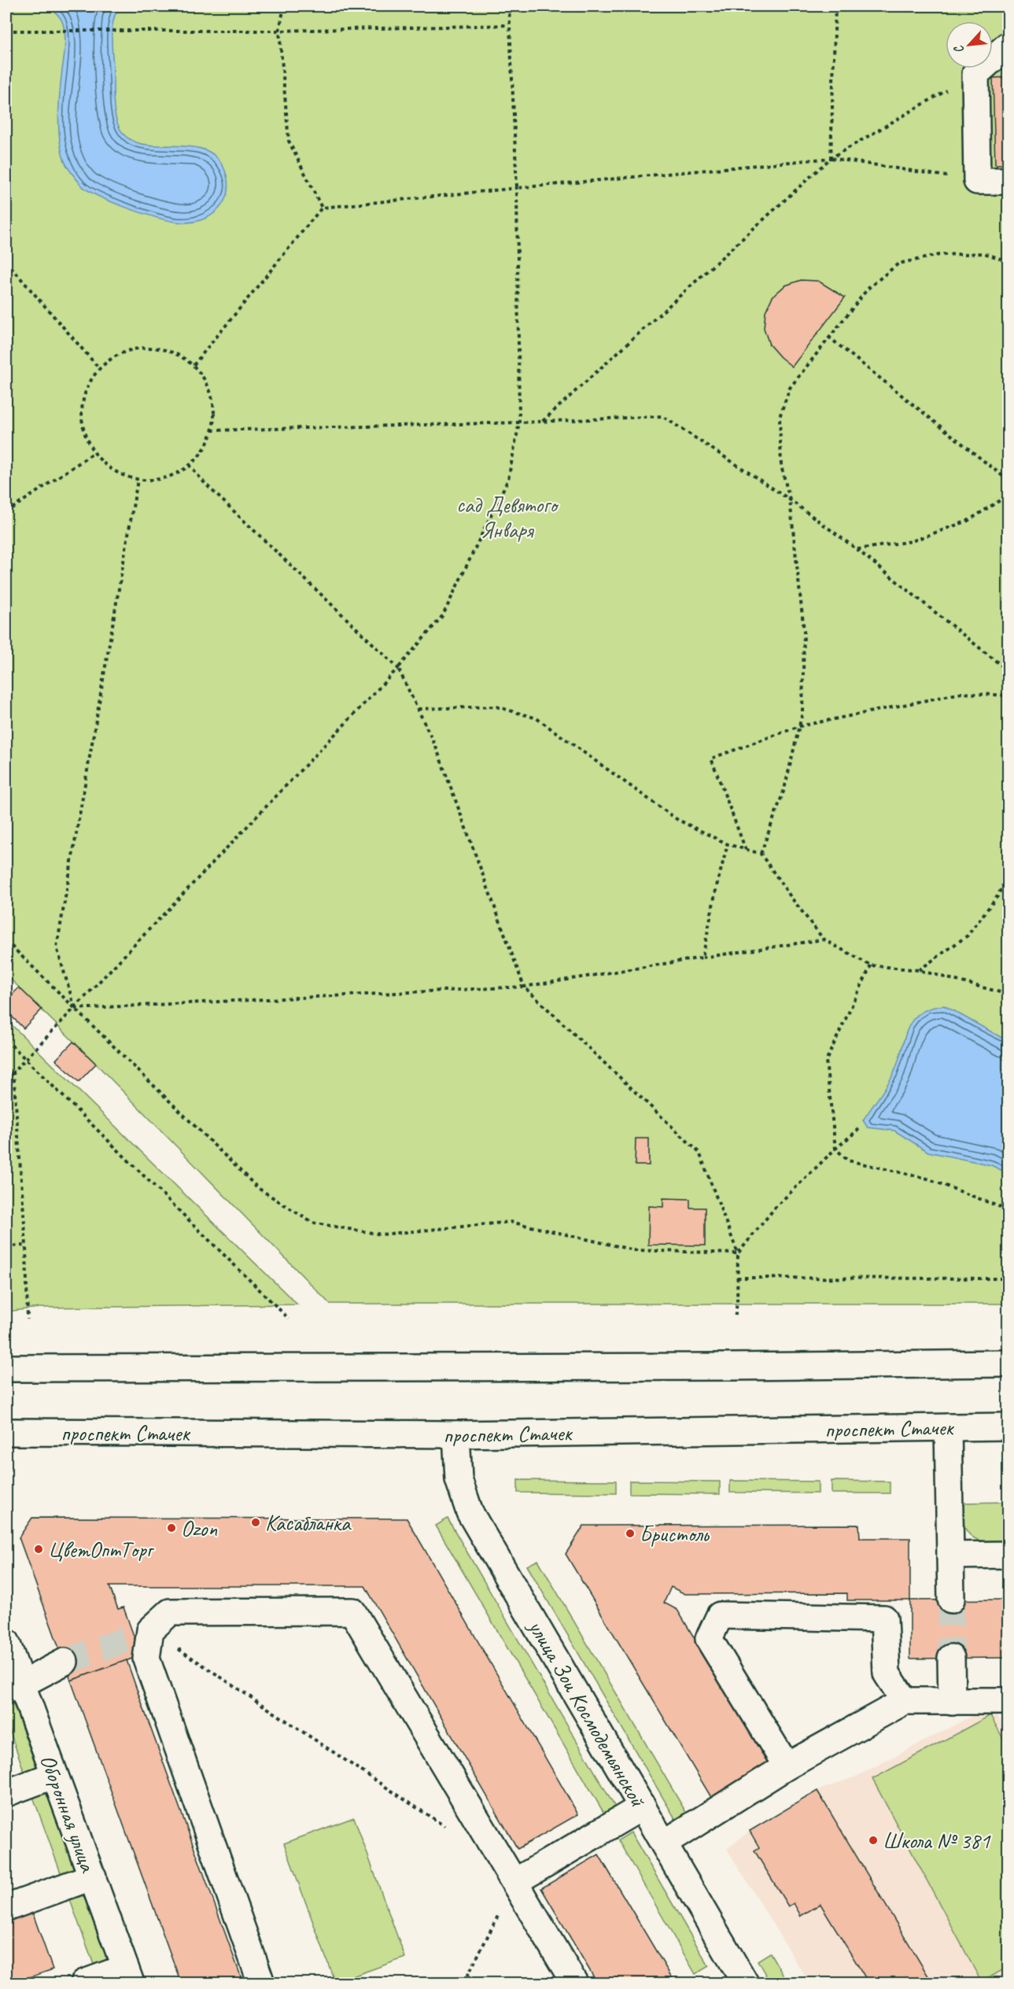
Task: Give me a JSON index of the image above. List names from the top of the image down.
{
  "streets": {
    "main road": ["проспект Стачек", "улица Зои Космодемьянской", "Оборонная улица"]
  },
  "crossings": [
    ["проспект Стачек", "улица Зои Космодемьянской"]
  ],
  "parks": ["сад Девятого Января"],
  "places": [
    "Касабланка",
    "Ozon",
    "Бристоль",
    "ЦветОптТорг",
    "Школа № 381"
  ],
  "north": "bottom left"
}
